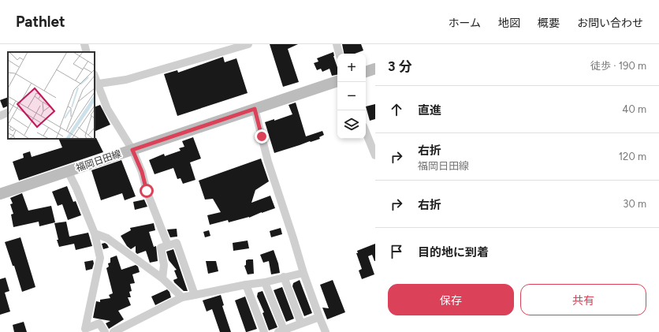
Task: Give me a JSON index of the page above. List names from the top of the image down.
{
  "streets": {
    "main road": ["福岡日田線"]
  },
  "page": {
    "header": "Pathlet",
    "nav": [
      "ホーム",
      "地図",
      "概要",
      "お問い合わせ"
    ],
    "heading": ["3 分", "徒歩 · 190 m"],
    "map_buttons": ["+", "−"],
    "list": [
      ["直進", "40 m"],
      ["右折", "福岡日田線", "120 m"],
      ["右折", "30 m"],
      "目的地に到着"
    ],
    "buttons": ["保存", "共有"]
  }
}
